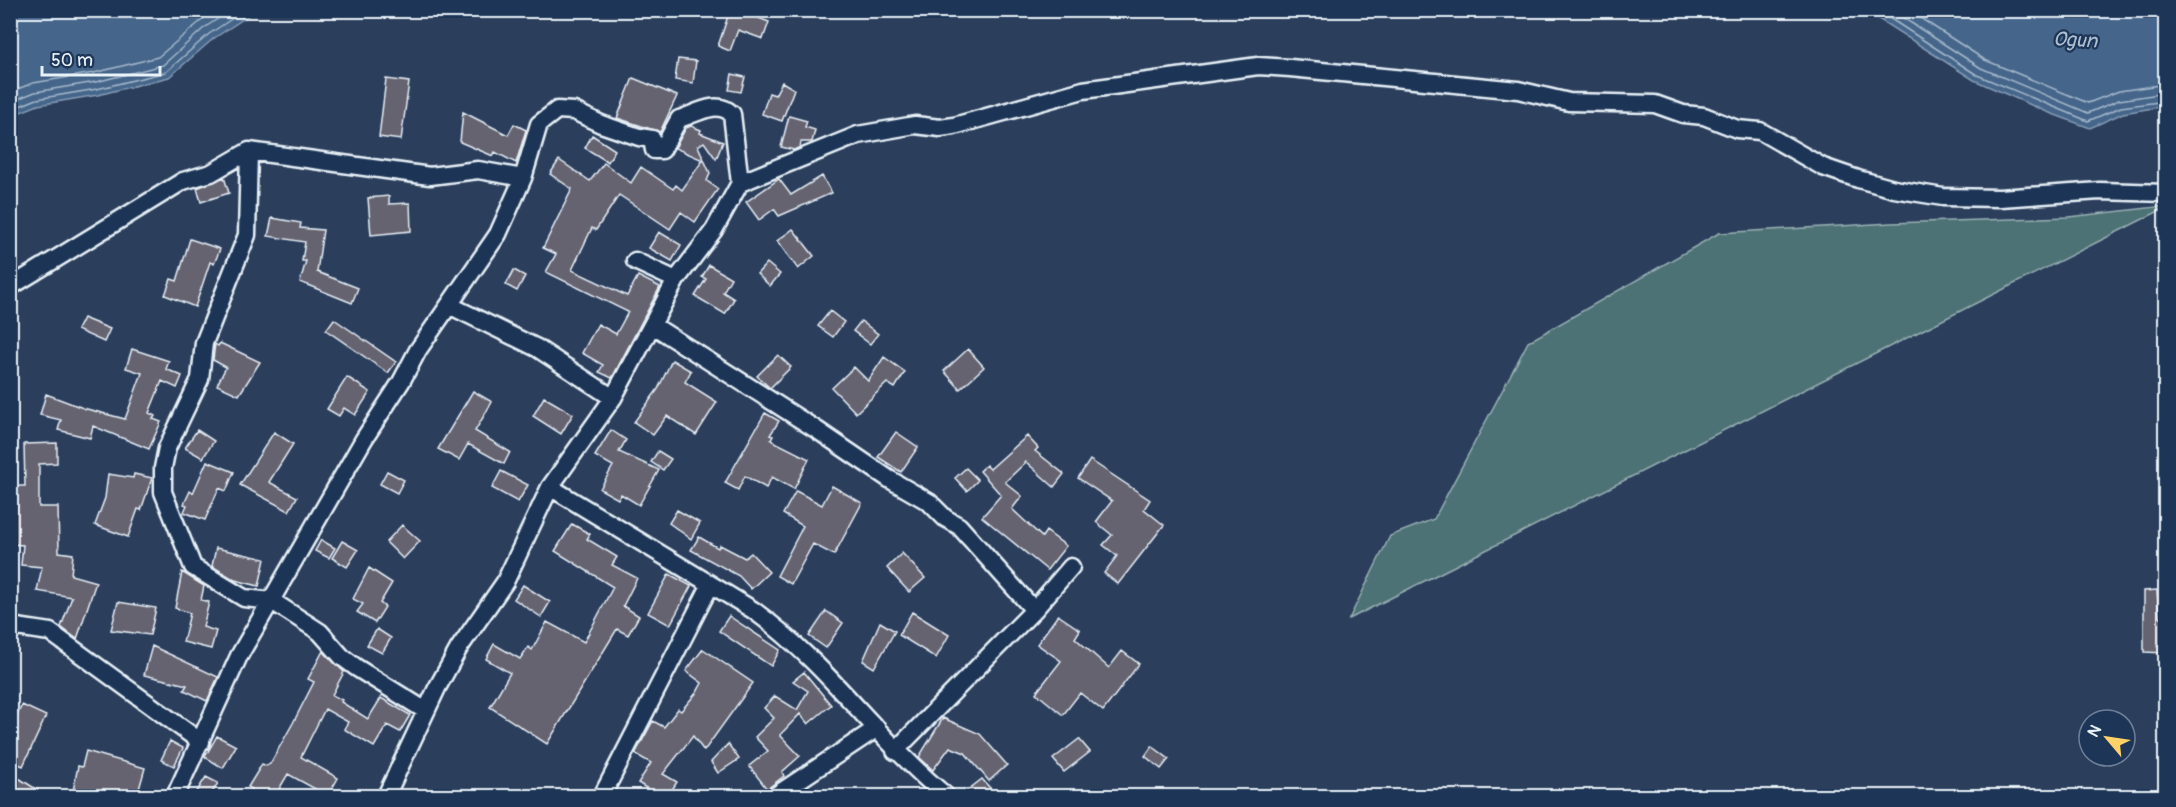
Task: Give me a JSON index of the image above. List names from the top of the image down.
{
  "water": ["Ogun"],
  "scale_bar": "50 m",
  "north": "top left"
}
